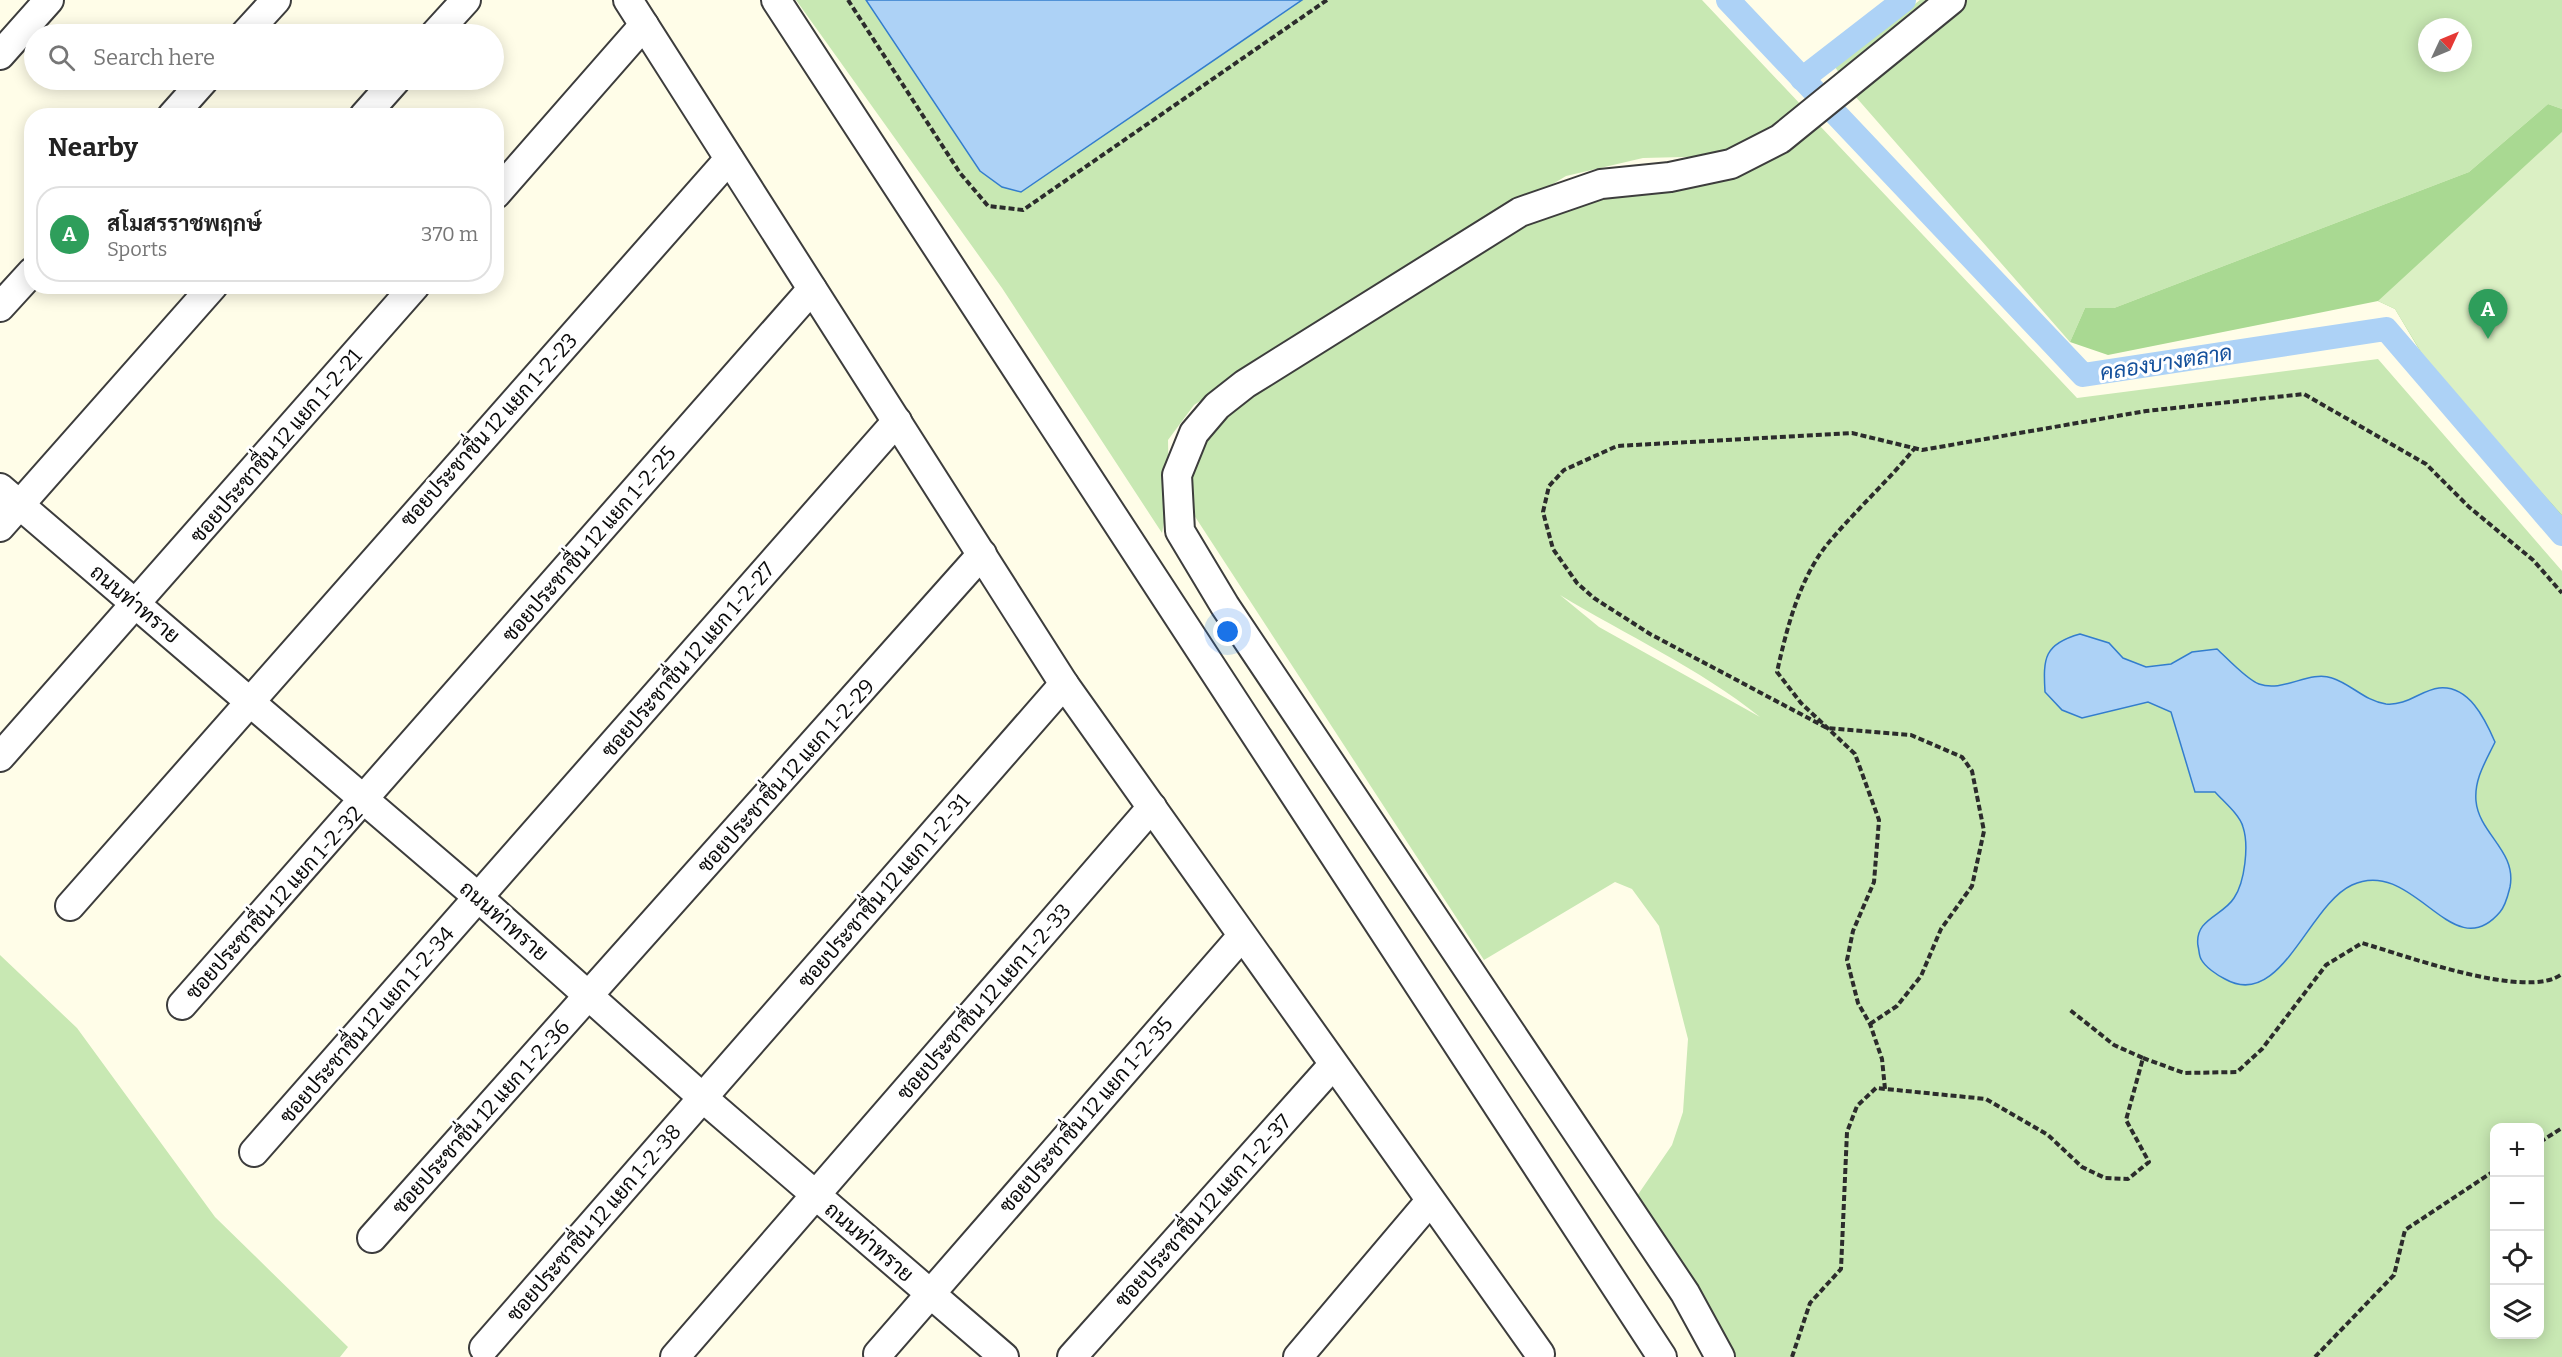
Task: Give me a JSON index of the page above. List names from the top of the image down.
{
  "streets": {
    "street": [
      "ซอยประชาชื่น 12 แยก 1-2-23",
      "ซอยประชาชื่น 12 แยก 1-2-21",
      "ซอยประชาชื่น 12 แยก 1-2-25",
      "ถนนท่าทราย",
      "ซอยประชาชื่น 12 แยก 1-2-27",
      "ซอยประชาชื่น 12 แยก 1-2-29",
      "ซอยประชาชื่น 12 แยก 1-2-31",
      "ซอยประชาชื่น 12 แยก 1-2-32",
      "ซอยประชาชื่น 12 แยก 1-2-33",
      "ซอยประชาชื่น 12 แยก 1-2-34",
      "ซอยประชาชื่น 12 แยก 1-2-35",
      "ซอยประชาชื่น 12 แยก 1-2-36",
      "ซอยประชาชื่น 12 แยก 1-2-37",
      "ซอยประชาชื่น 12 แยก 1-2-38"
    ]
  },
  "crossings": [
    ["ซอยประชาชื่น 12 แยก 1-2-23", "ถนนท่าทราย"],
    ["ซอยประชาชื่น 12 แยก 1-2-21", "ถนนท่าทราย"],
    ["ซอยประชาชื่น 12 แยก 1-2-25", "ถนนท่าทราย"],
    ["ซอยประชาชื่น 12 แยก 1-2-25", "ซอยประชาชื่น 12 แยก 1-2-32"],
    ["ถนนท่าทราย", "ซอยประชาชื่น 12 แยก 1-2-27"],
    ["ถนนท่าทราย", "ซอยประชาชื่น 12 แยก 1-2-29"],
    ["ถนนท่าทราย", "ซอยประชาชื่น 12 แยก 1-2-31"],
    ["ถนนท่าทราย", "ซอยประชาชื่น 12 แยก 1-2-32"],
    ["ถนนท่าทราย", "ซอยประชาชื่น 12 แยก 1-2-33"],
    ["ถนนท่าทราย", "ซอยประชาชื่น 12 แยก 1-2-34"],
    ["ถนนท่าทราย", "ซอยประชาชื่น 12 แยก 1-2-35"],
    ["ถนนท่าทราย", "ซอยประชาชื่น 12 แยก 1-2-36"],
    ["ถนนท่าทราย", "ซอยประชาชื่น 12 แยก 1-2-38"],
    ["ซอยประชาชื่น 12 แยก 1-2-27", "ซอยประชาชื่น 12 แยก 1-2-34"],
    ["ซอยประชาชื่น 12 แยก 1-2-29", "ซอยประชาชื่น 12 แยก 1-2-36"],
    ["ซอยประชาชื่น 12 แยก 1-2-31", "ซอยประชาชื่น 12 แยก 1-2-38"]
  ],
  "water": ["คลองบางตลาด"],
  "north": "top right",
  "page": {
    "search": "Search here",
    "heading": "Nearby",
    "list": [
      {
        "mark": "A",
        "name": "สโมสรราชพฤกษ์",
        "note": "Sports",
        "value": "370 m"
      }
    ],
    "pins": "A",
    "map_buttons": ["+", "−"]
  }
}
